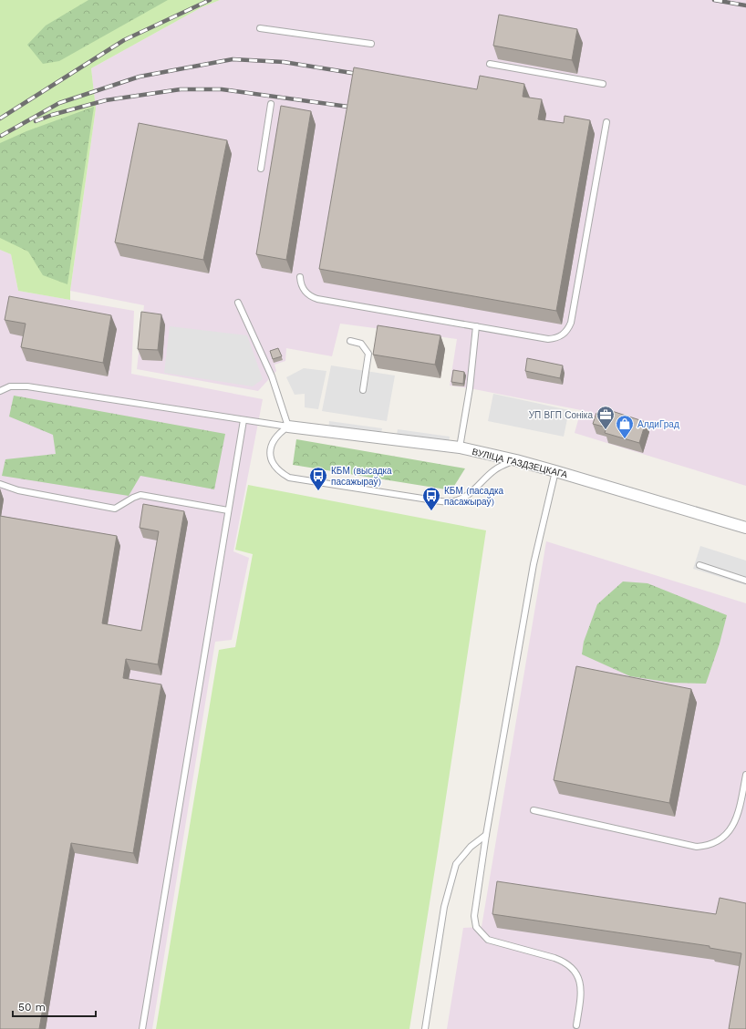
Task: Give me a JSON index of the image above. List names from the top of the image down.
{
  "streets": {
    "street": ["ВУЛІЦА ГАЗДЗЕЦКАГА"]
  },
  "places": {
    "office": ["УП ВГП Соніка"],
    "shop": ["АлдиГрад"],
    "bus stop": ["КБМ (высадка пасажыраў)", "КБМ (пасадка пасажыраў)"]
  },
  "scale_bar": "50 m"
}
